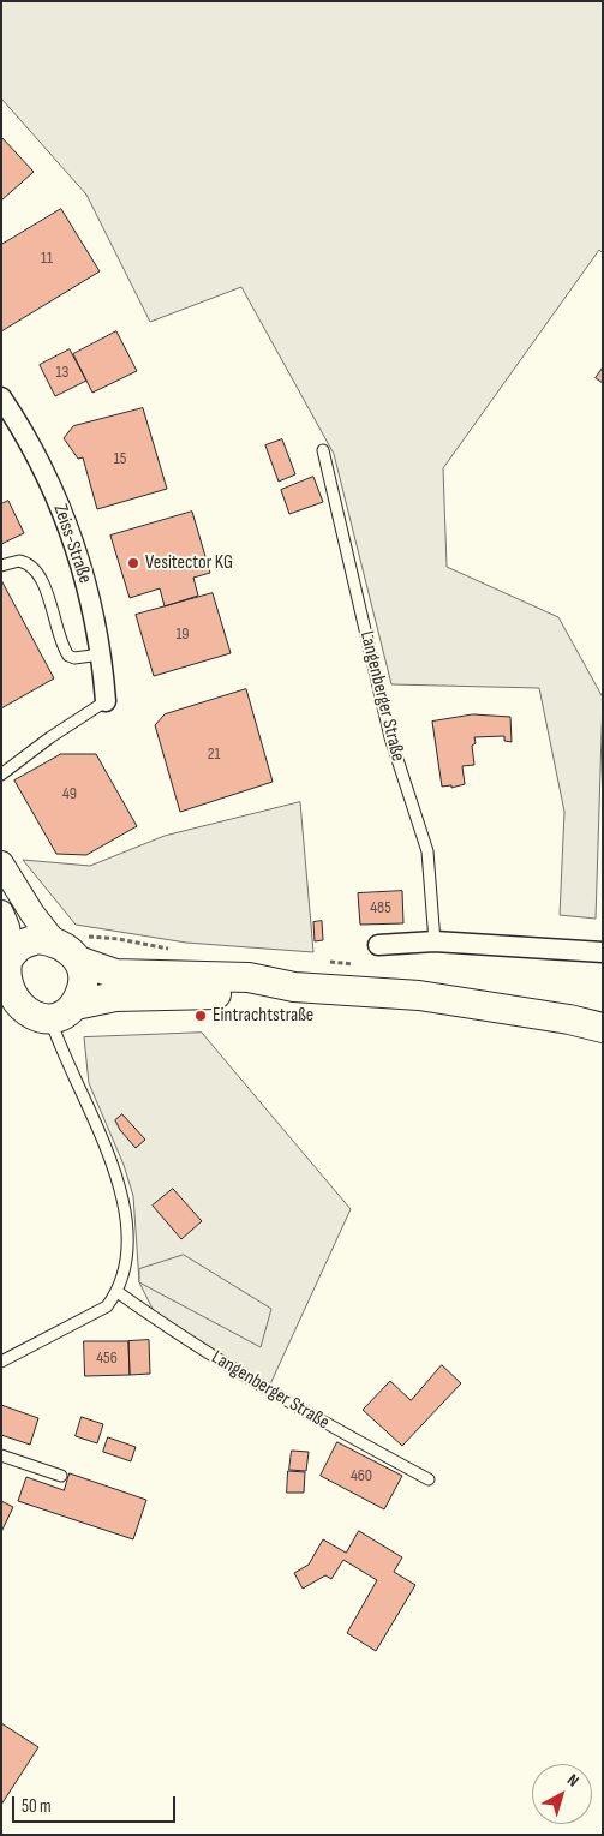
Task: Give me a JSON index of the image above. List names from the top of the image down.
{
  "streets": {
    "street": ["Zeiss-Straße"],
    "lane": ["Langenberger Straße"]
  },
  "places": ["Vesitector KG", "Eintrachtstraße"],
  "house_numbers": [
    "11",
    "13",
    "15",
    "19",
    "21",
    "49",
    "485",
    "456",
    "460"
  ],
  "scale_bar": "50 m",
  "north": "top right"
}
